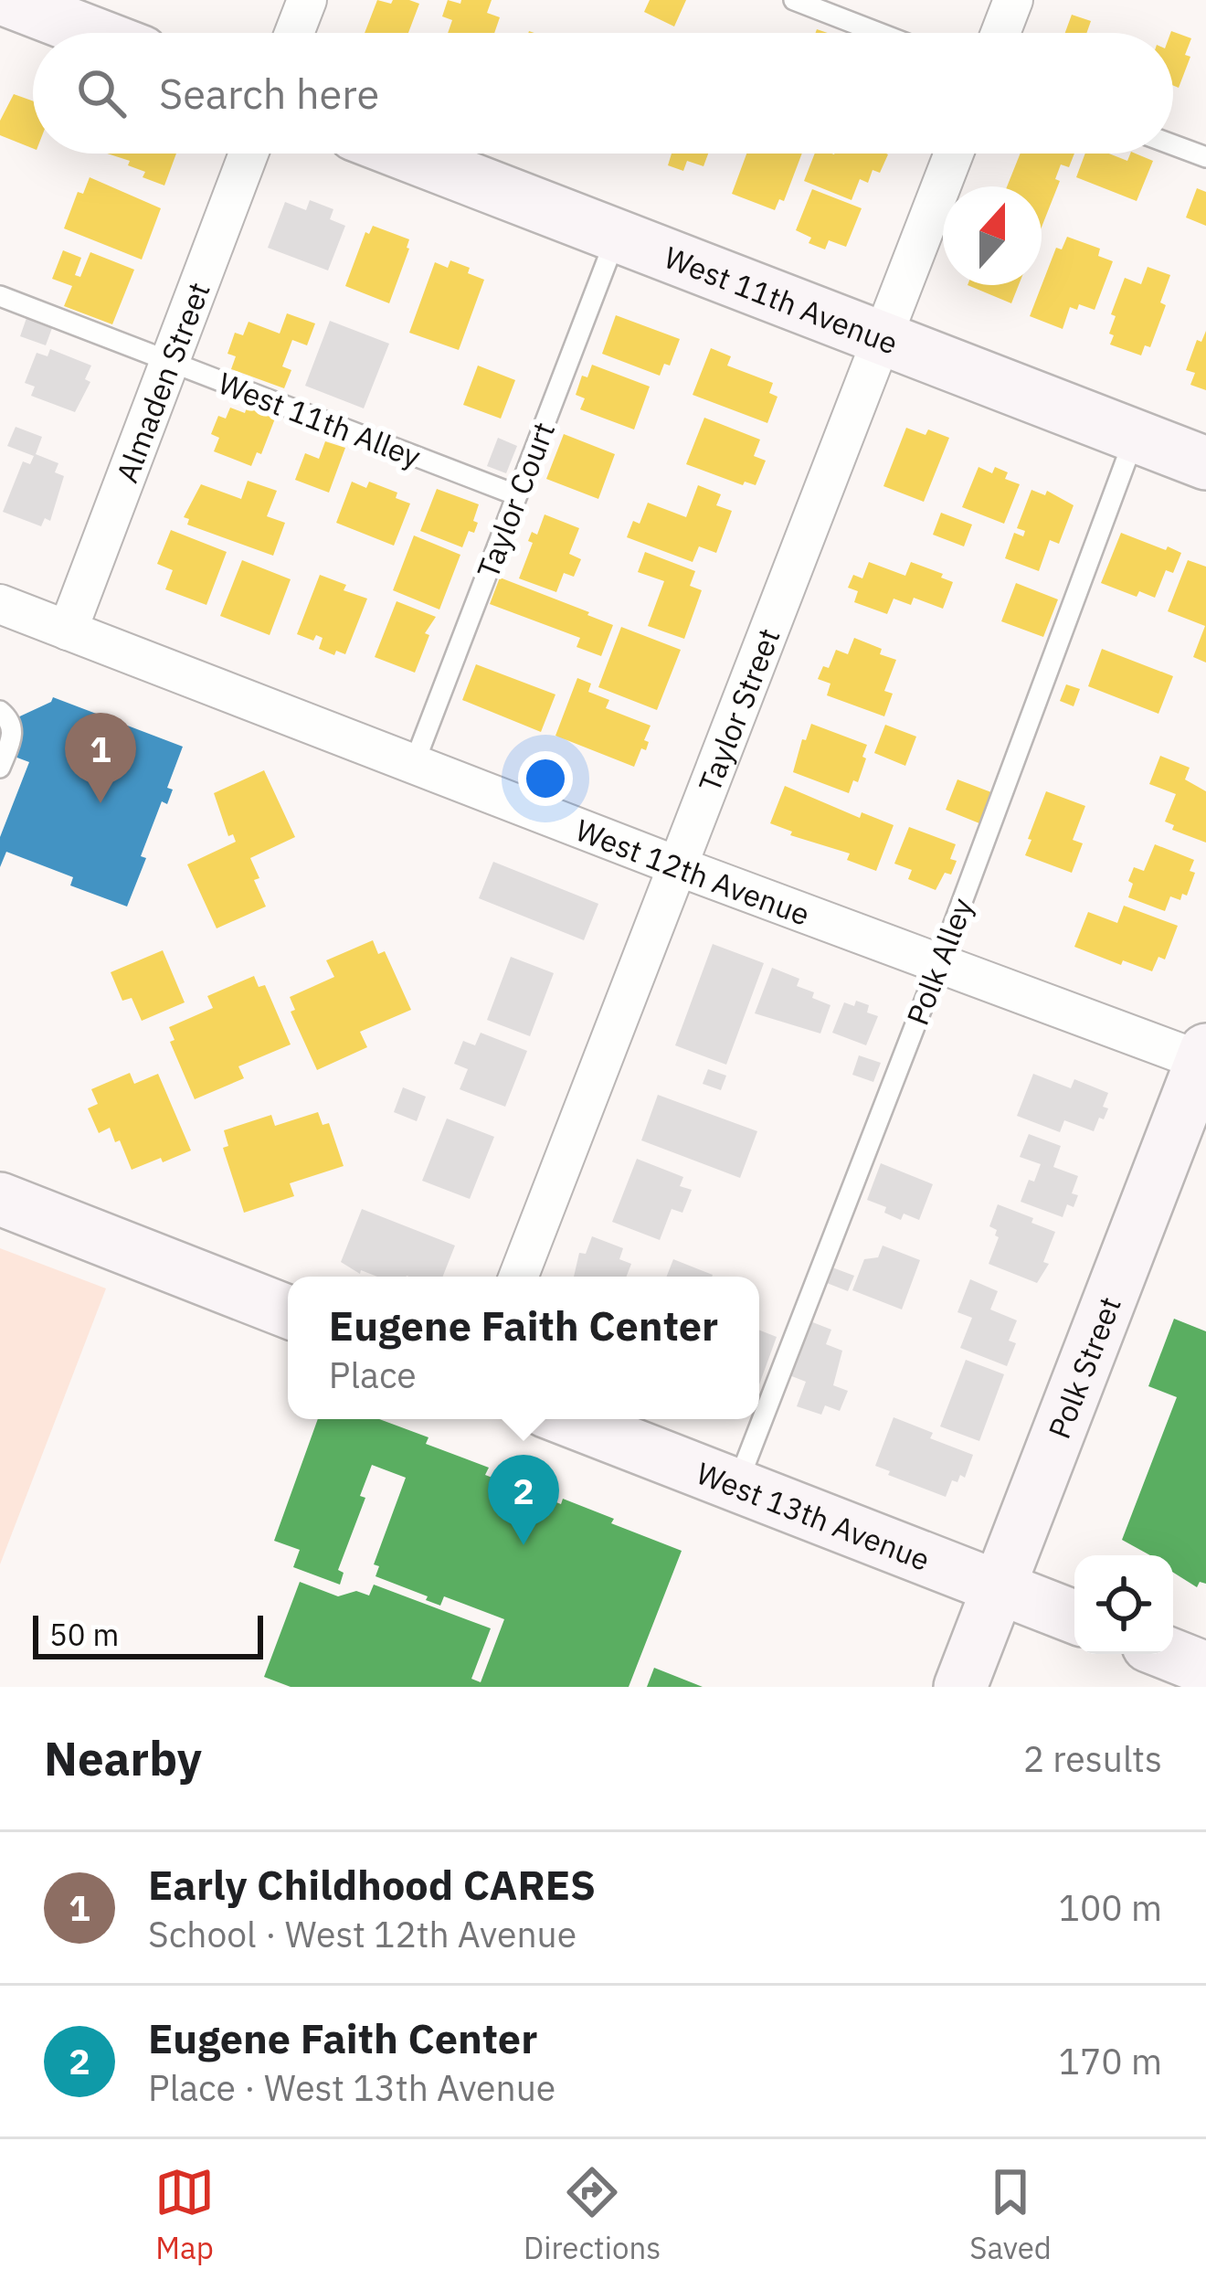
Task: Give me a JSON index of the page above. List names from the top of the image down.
{
  "streets": {
    "main road": ["West 11th Avenue", "Polk Street", "West 13th Avenue"],
    "street": ["Almaden Street", "Taylor Street", "West 12th Avenue"],
    "lane": ["West 11th Alley", "Taylor Court", "Polk Alley"]
  },
  "crossings": [
    ["West 11th Avenue", "Taylor Court"],
    ["West 11th Avenue", "Taylor Street"],
    ["West 11th Avenue", "Polk Alley"],
    ["Almaden Street", "West 11th Alley"],
    ["Almaden Street", "West 12th Avenue"],
    ["West 11th Alley", "Taylor Court"],
    ["Taylor Court", "West 12th Avenue"],
    ["Taylor Street", "West 12th Avenue"],
    ["West 12th Avenue", "Polk Alley"],
    ["West 12th Avenue", "Polk Street"],
    ["Polk Alley", "West 13th Avenue"],
    ["Polk Street", "West 13th Avenue"]
  ],
  "scale_bar": "50 m",
  "north": "top",
  "page": {
    "search": "Search here",
    "pins": ["1", "2"],
    "popup": ["Eugene Faith Center", "Place"],
    "scale": "50 m",
    "heading": ["Nearby", "2 results"],
    "list": [
      {
        "mark": "1",
        "name": "Early Childhood CARES",
        "note": "School · West 12th Avenue",
        "value": "100 m"
      },
      {
        "mark": "2",
        "name": "Eugene Faith Center",
        "note": "Place · West 13th Avenue",
        "value": "170 m"
      }
    ],
    "nav": ["Map", "Directions", "Saved"]
  }
}
